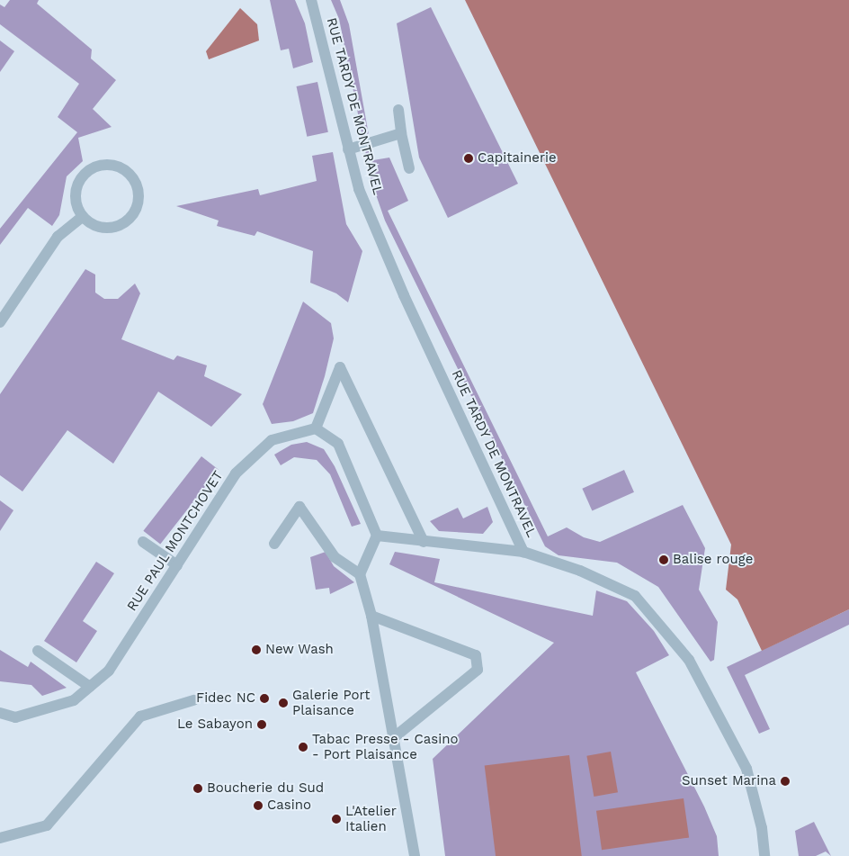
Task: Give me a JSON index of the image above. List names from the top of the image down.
{
  "streets": {
    "street": ["RUE TARDY DE MONTRAVEL", "RUE PAUL MONTCHOVET"]
  },
  "places": [
    "Capitainerie",
    "Balise rouge",
    "New Wash",
    "Fidec NC",
    "Galerie Port Plaisance",
    "Le Sabayon",
    "Tabac Presse - Casino - Port Plaisance",
    "Sunset Marina",
    "Boucherie du Sud",
    "Casino",
    "L'Atelier Italien"
  ]
}
